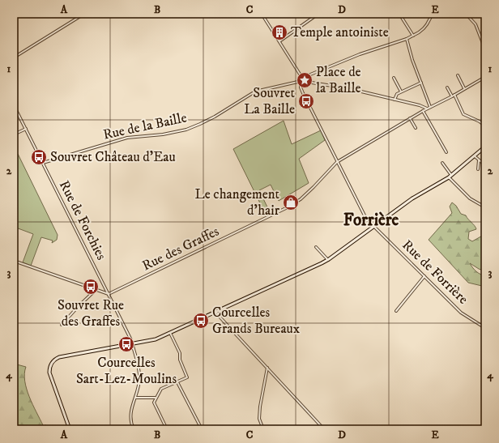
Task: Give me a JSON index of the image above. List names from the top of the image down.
{
  "streets": {
    "street": [
      "Rue de la Baille",
      "Rue de Forchies",
      "Rue des Graffes",
      "Rue de Forrière"
    ]
  },
  "crossings": [
    ["Rue de la Baille", "Rue de Forchies"],
    ["Rue de la Baille", "Rue de Forrière"],
    ["Rue de Forchies", "Rue des Graffes"],
    ["Rue des Graffes", "Rue de Forrière"]
  ],
  "districts": ["Forrière"],
  "places": {
    "building": ["Temple antoiniste"],
    "place": ["Place de la Baille"],
    "bus stop": [
      "Souvret La Baille",
      "Souvret Château d'Eau",
      "Souvret Rue des Graffes",
      "Courcelles Grands Bureaux",
      "Courcelles Sart-Lez-Moulins"
    ],
    "shop": ["Le changement d'hair"]
  },
  "grid": {
    "columns": [
      "A",
      "B",
      "C",
      "D",
      "E"
    ],
    "rows": [
      "1",
      "2",
      "3",
      "4"
    ]
  }
}
